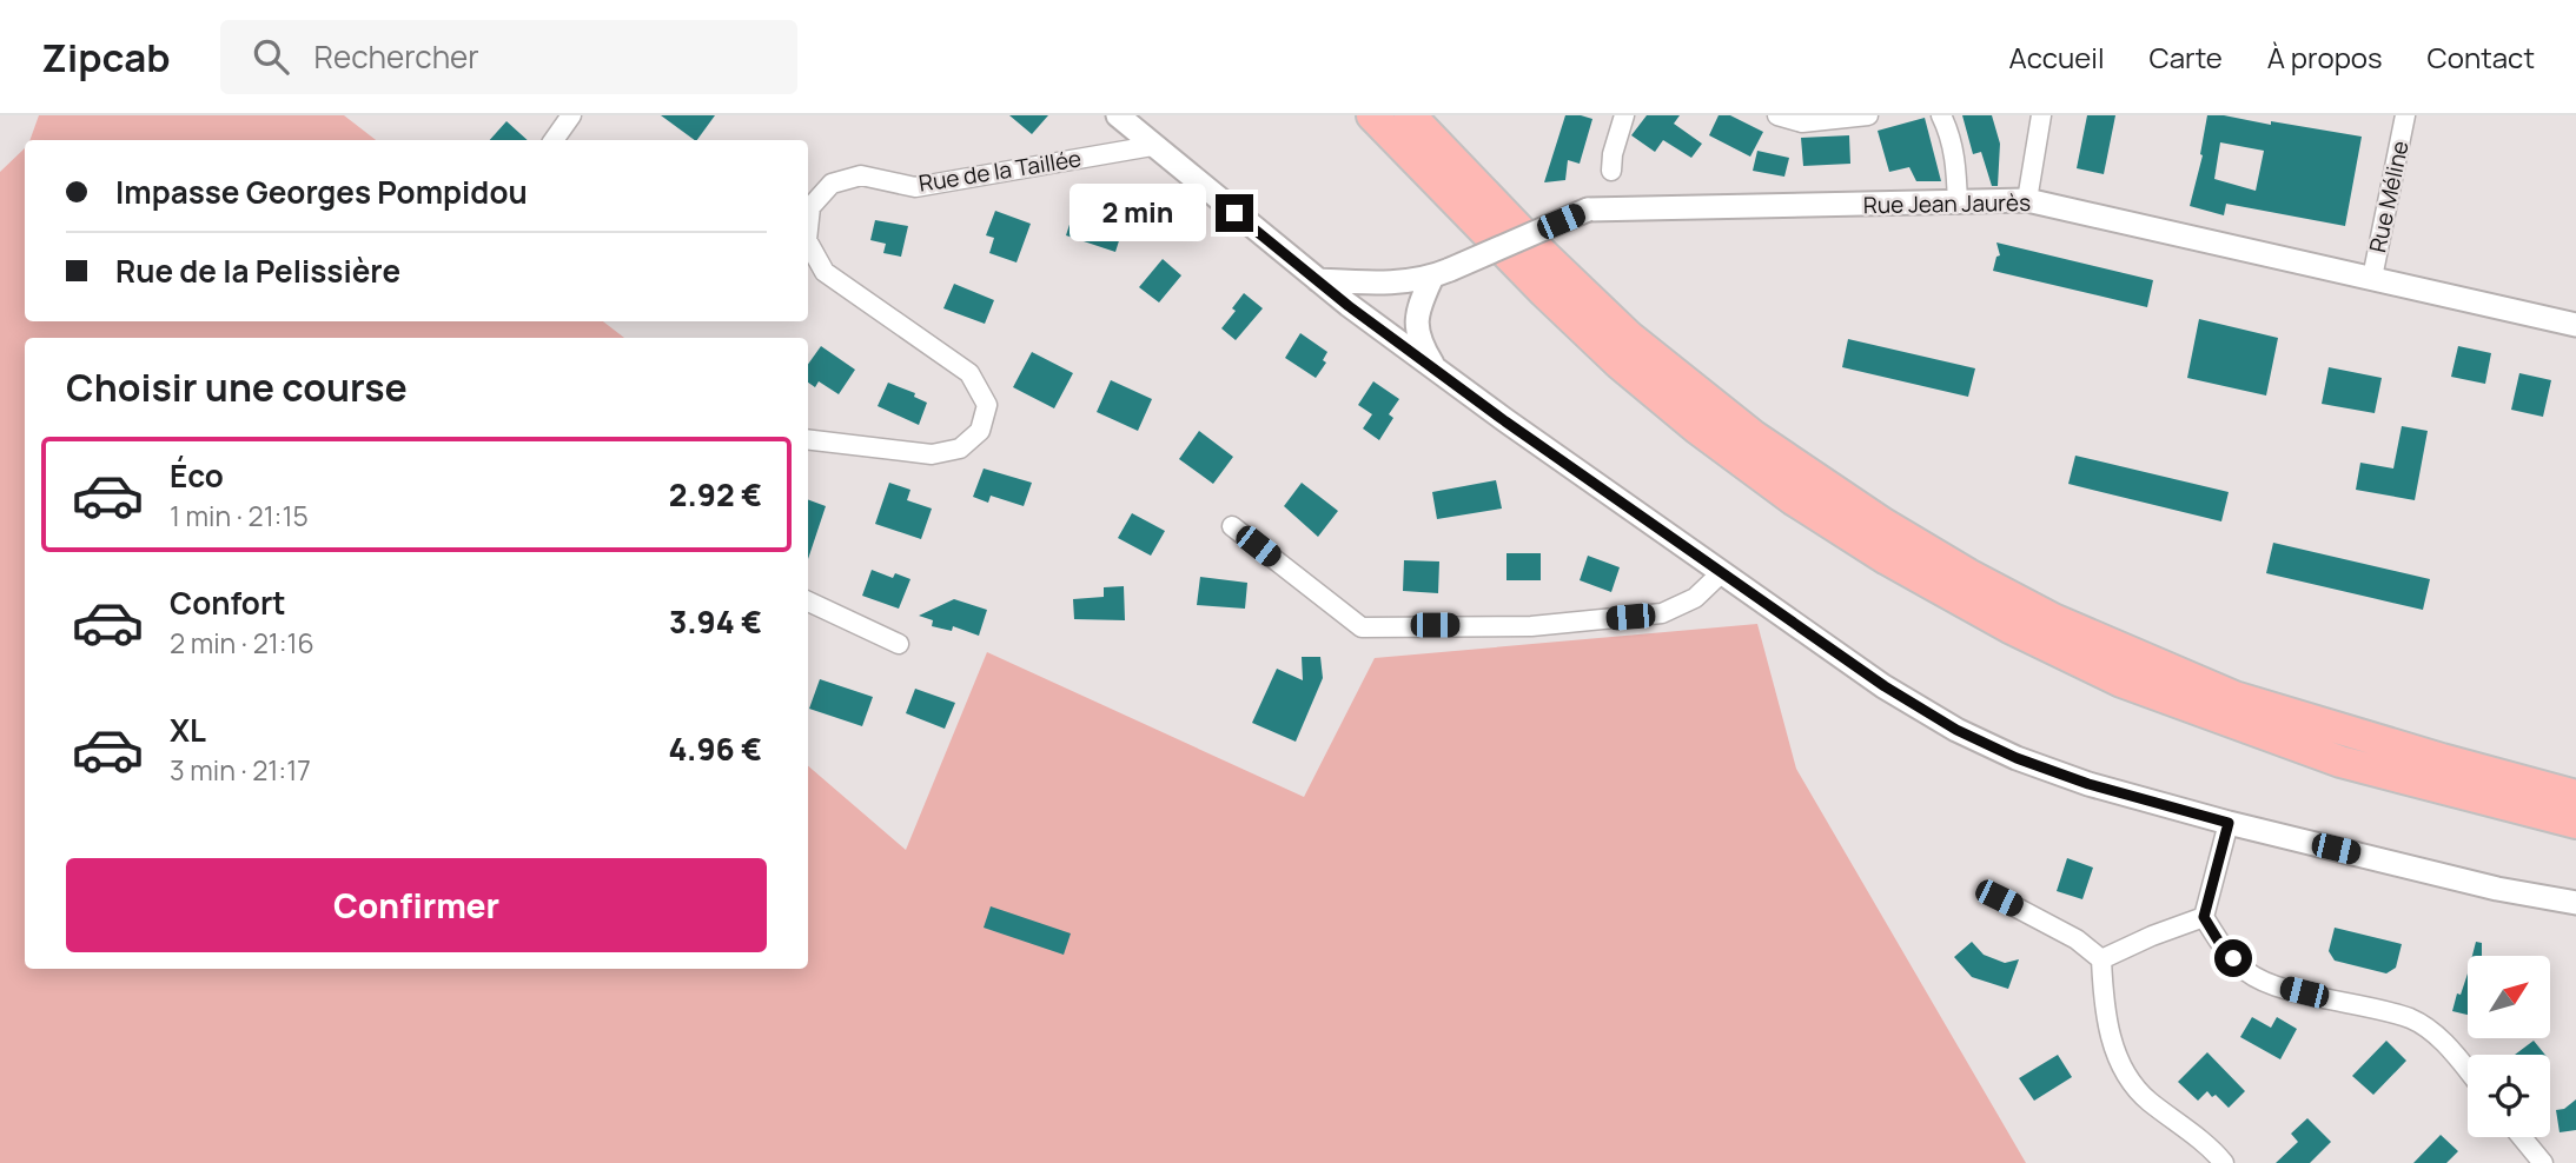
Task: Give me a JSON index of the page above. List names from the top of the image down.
{
  "streets": {
    "street": ["Rue de la Taillée", "Rue Méline", "Rue Jean Jaurès"]
  },
  "crossings": [
    ["Rue Méline", "Rue Jean Jaurès"]
  ],
  "north": "top right",
  "page": {
    "header": "Zipcab",
    "search": "Rechercher",
    "nav": [
      "Accueil",
      "Carte",
      "À propos",
      "Contact"
    ],
    "banner": ["Impasse Georges Pompidou", "Rue de la Pelissière"],
    "bubble": "2 min",
    "heading": "Choisir une course",
    "list": [
      {
        "name": "Éco",
        "note": "1 min · 21:15",
        "value": "2.92 €"
      },
      {
        "name": "Confort",
        "note": "2 min · 21:16",
        "value": "3.94 €"
      },
      {
        "name": "XL",
        "note": "3 min · 21:17",
        "value": "4.96 €"
      }
    ],
    "buttons": "Confirmer"
  }
}
